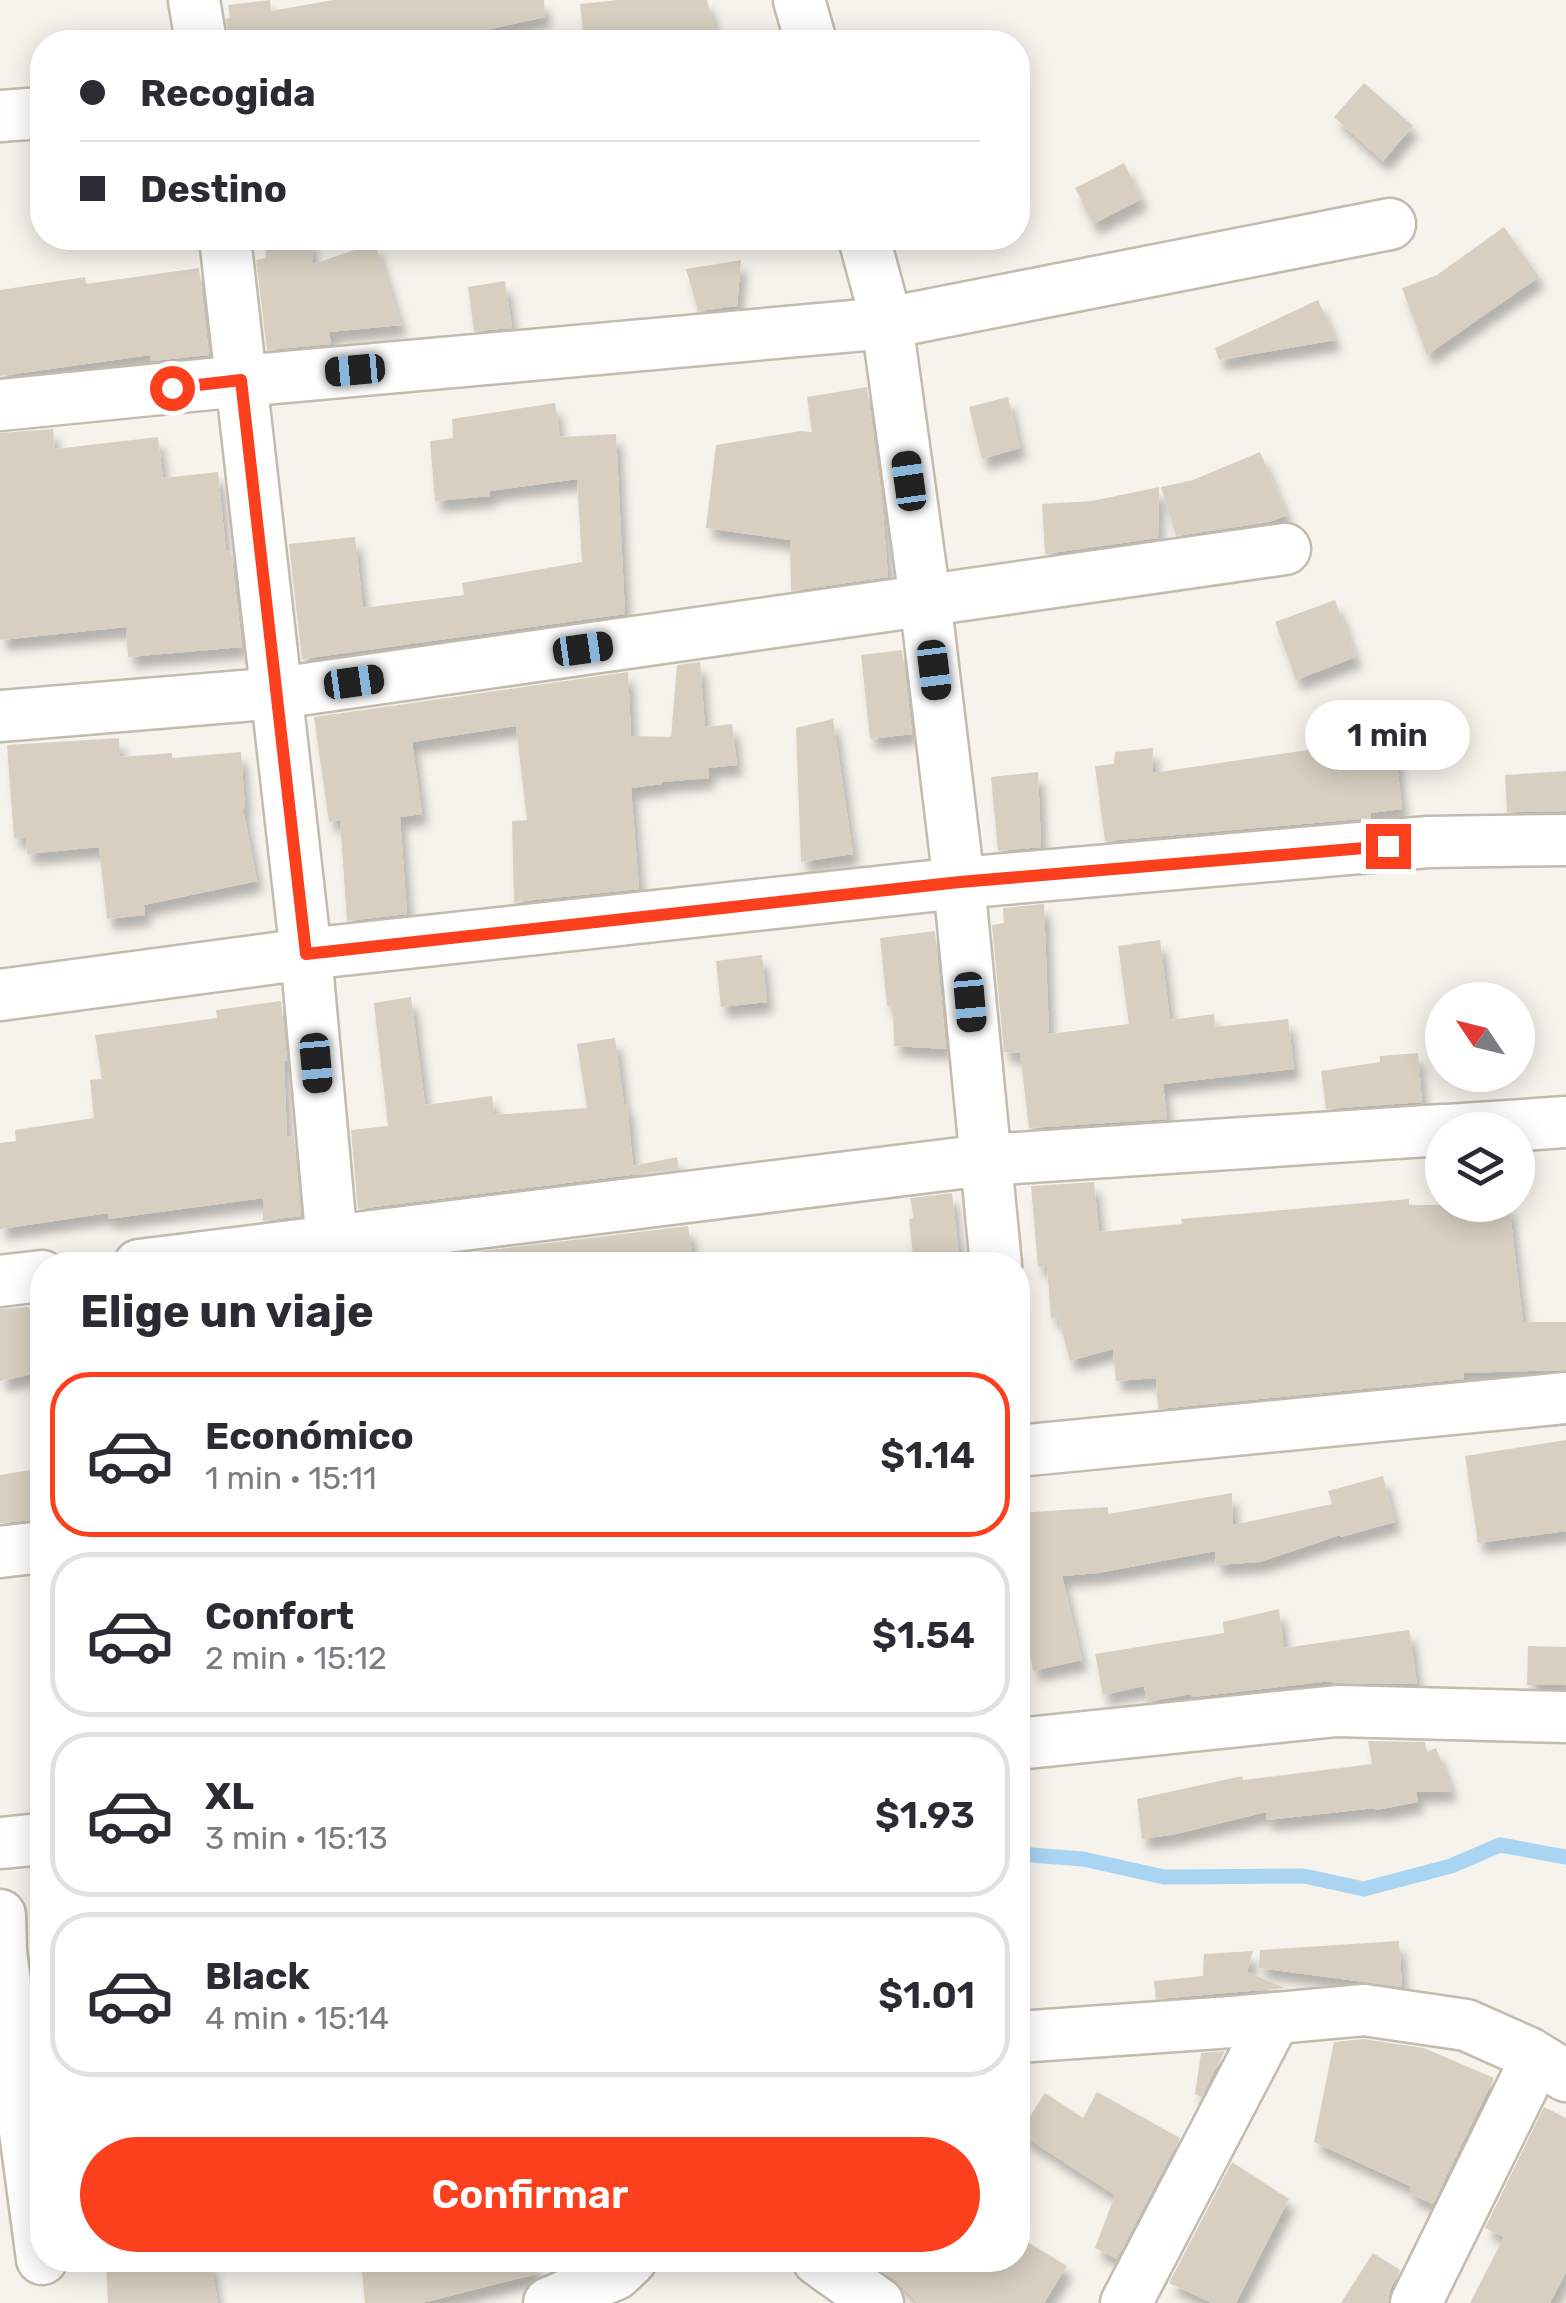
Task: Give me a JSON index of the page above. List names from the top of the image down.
{
  "north": "top left",
  "page": {
    "banner": ["Recogida", "Destino"],
    "bubble": "1 min",
    "heading": "Elige un viaje",
    "list": [
      {
        "name": "Económico",
        "note": "1 min · 15:11",
        "value": "$1.14"
      },
      {
        "name": "Confort",
        "note": "2 min · 15:12",
        "value": "$1.54"
      },
      {
        "name": "XL",
        "note": "3 min · 15:13",
        "value": "$1.93"
      },
      {
        "name": "Black",
        "note": "4 min · 15:14",
        "value": "$1.01"
      }
    ],
    "buttons": "Confirmar"
  }
}
